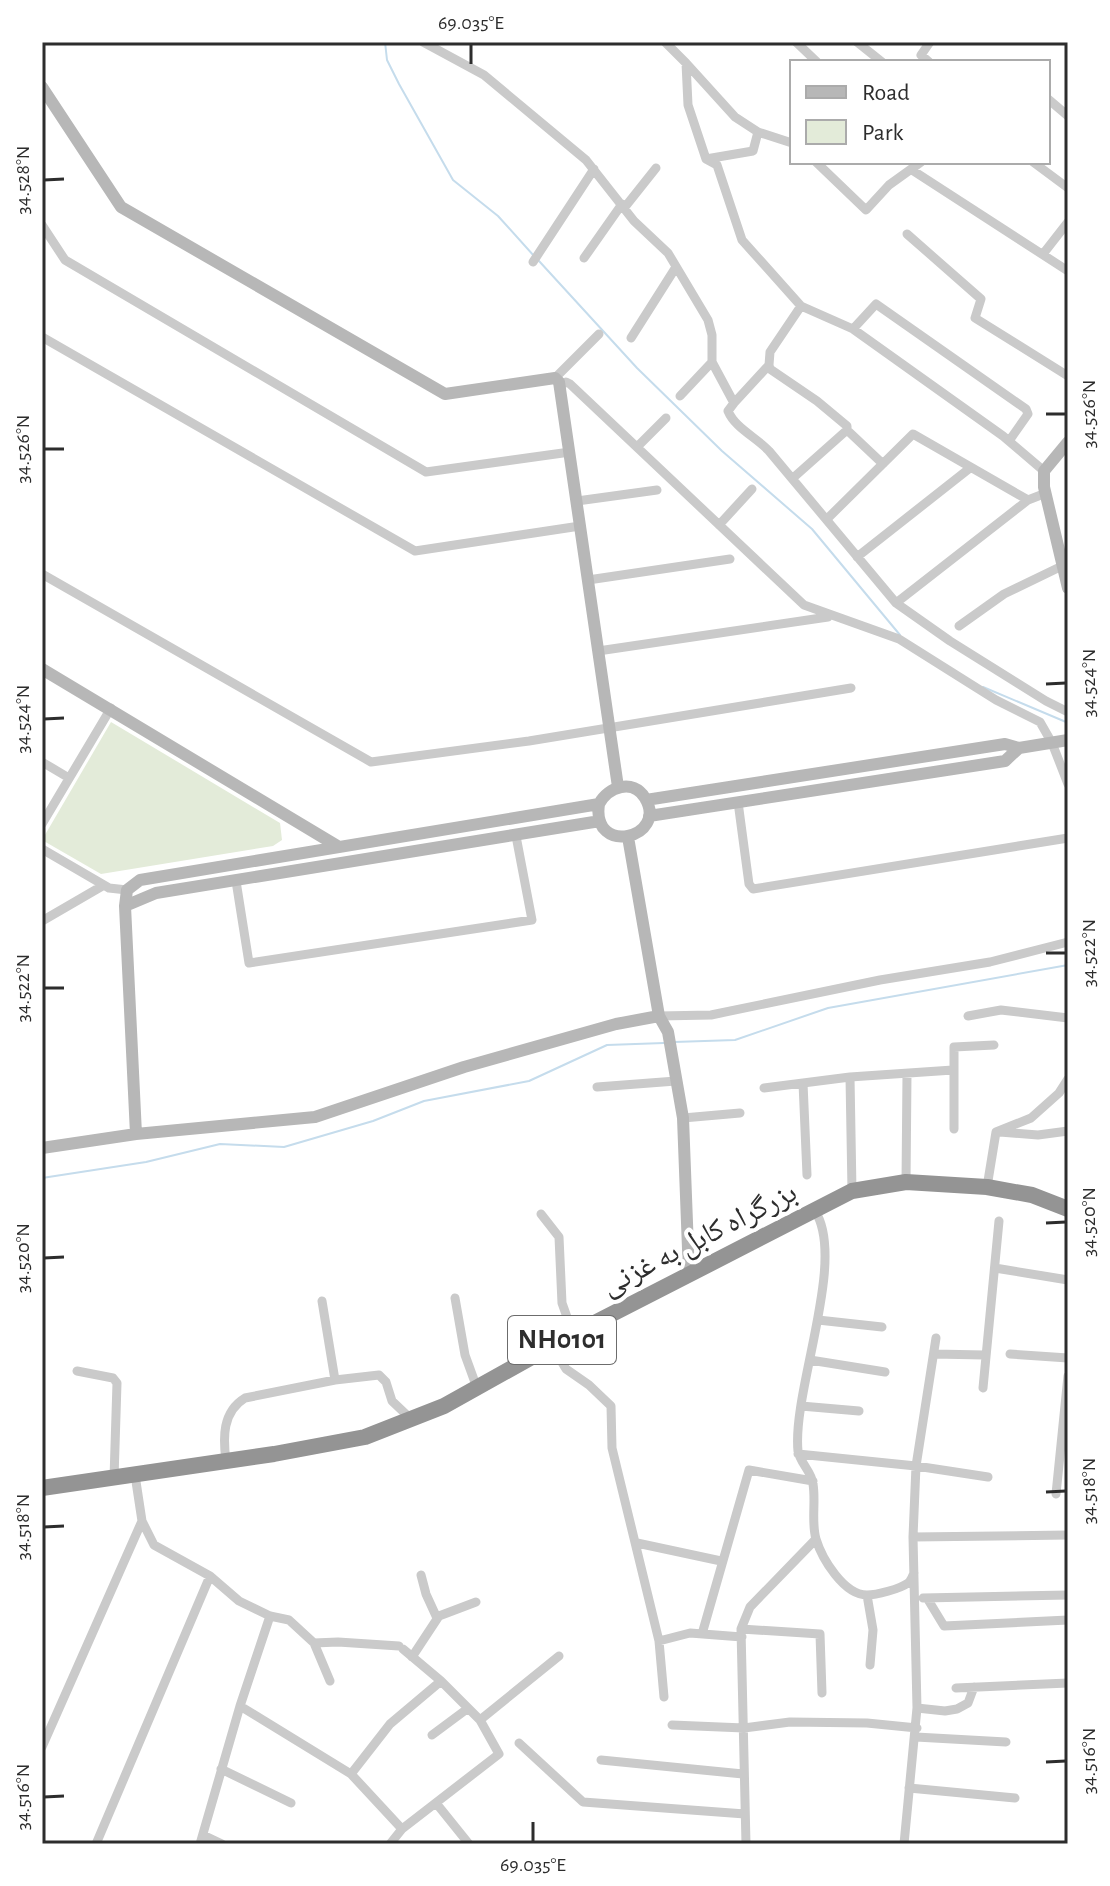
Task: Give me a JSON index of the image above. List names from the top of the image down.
{
  "streets": {
    "highway": ["بزرگراه کابل به غزنی", "NH0101"]
  },
  "legend": ["Road", "Park"],
  "coordinates": [
    "69.035°E",
    "34.528°N",
    "34.526°N",
    "34.524°N",
    "34.522°N",
    "34.520°N",
    "34.518°N",
    "34.516°N"
  ]
}
